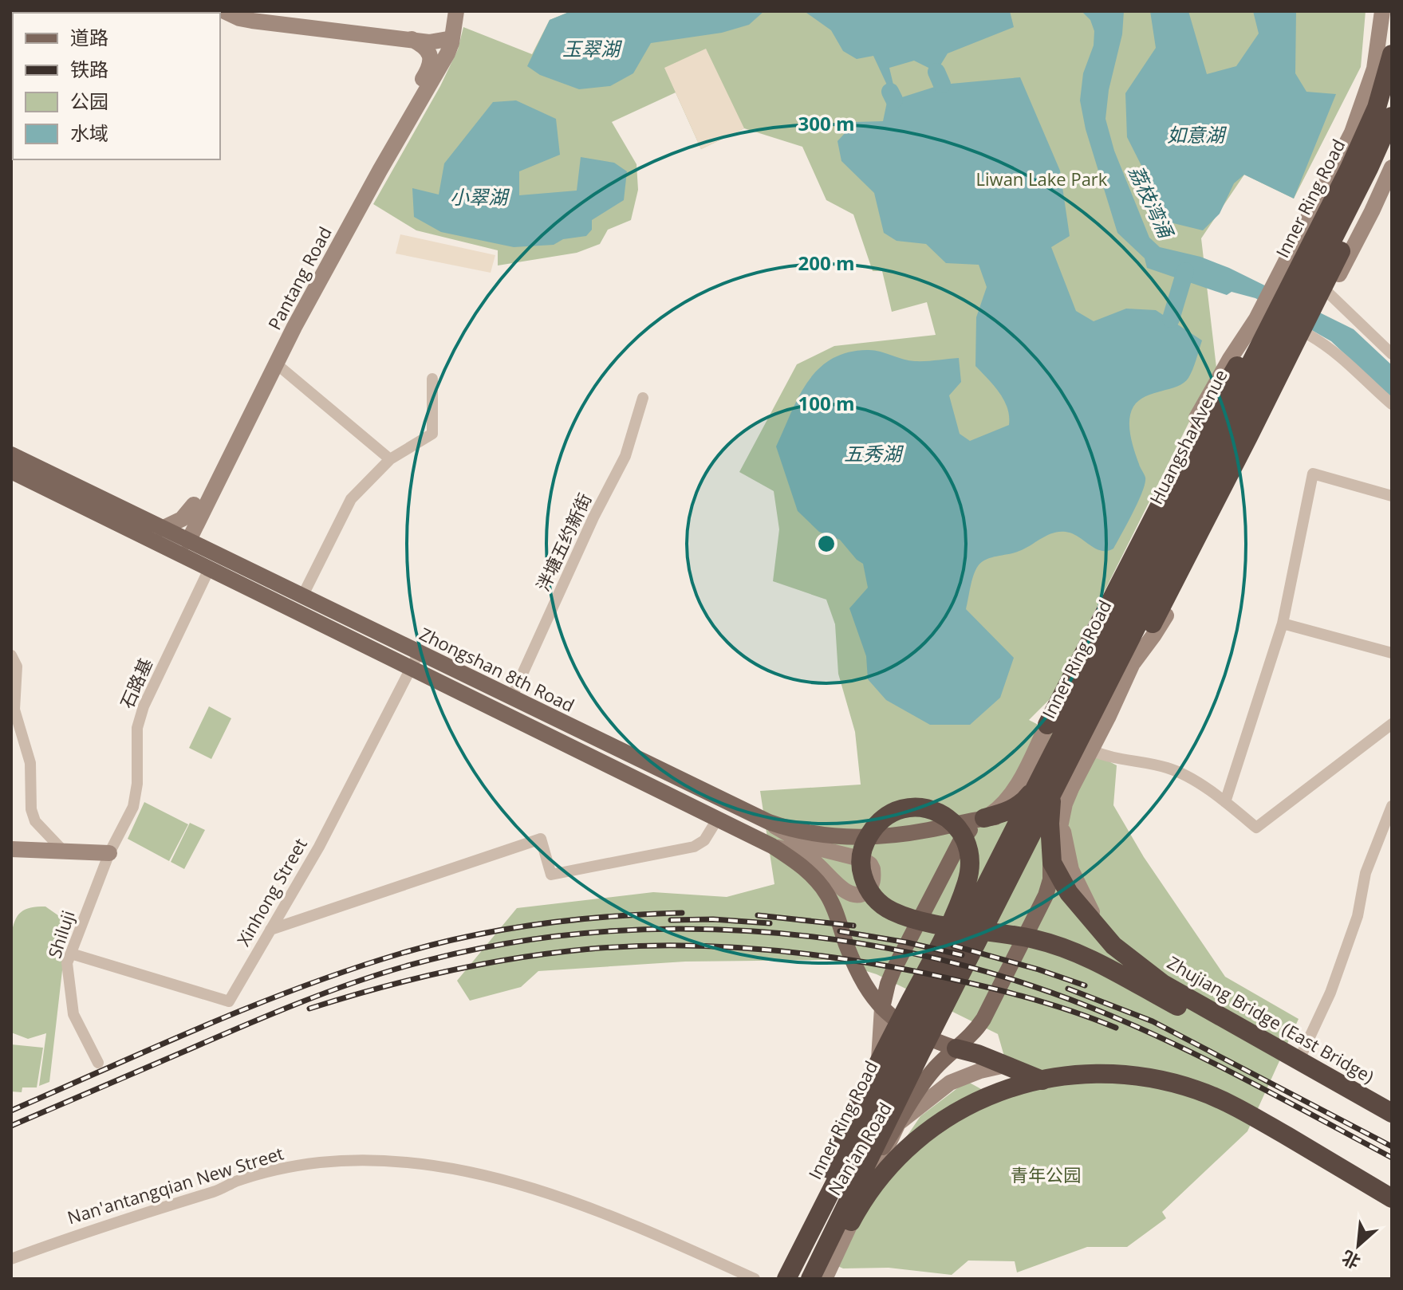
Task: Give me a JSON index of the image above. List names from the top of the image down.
{
  "streets": {
    "highway": ["Inner Ring Road", "Huangsha Avenue", "Zhujiang Bridge (East Bridge)"],
    "main road": ["Pantang Road", "Zhongshan 8th Road", "Nan'an Road"],
    "street": [
      "泮塘五约新街",
      "石路基",
      "Xinhong Street",
      "Shiluji",
      "Nan'antangqian New Street"
    ]
  },
  "crossings": [
    ["Inner Ring Road", "Huangsha Avenue"],
    ["Inner Ring Road", "Nan'an Road"],
    ["Pantang Road", "Zhongshan 8th Road"],
    ["Huangsha Avenue", "Zhongshan 8th Road"],
    ["Huangsha Avenue", "Zhujiang Bridge (East Bridge)"],
    ["Huangsha Avenue", "Nan'an Road"],
    ["泮塘五约新街", "Zhongshan 8th Road"],
    ["Zhongshan 8th Road", "石路基"],
    ["Zhongshan 8th Road", "Xinhong Street"],
    ["Zhongshan 8th Road", "Zhujiang Bridge (East Bridge)"],
    ["Zhongshan 8th Road", "Nan'an Road"],
    ["石路基", "Shiluji"],
    ["Xinhong Street", "Shiluji"],
    ["Zhujiang Bridge (East Bridge)", "Nan'an Road"]
  ],
  "water": [
    "玉翠湖",
    "如意湖",
    "小翠湖",
    "荔枝湾涌",
    "五秀湖"
  ],
  "parks": ["Liwan Lake Park", "青年公园"],
  "legend": [
    "道路",
    "铁路",
    "公园",
    "水域"
  ],
  "north": "bottom left",
  "rings": ["300 m", "200 m", "100 m"]
}
